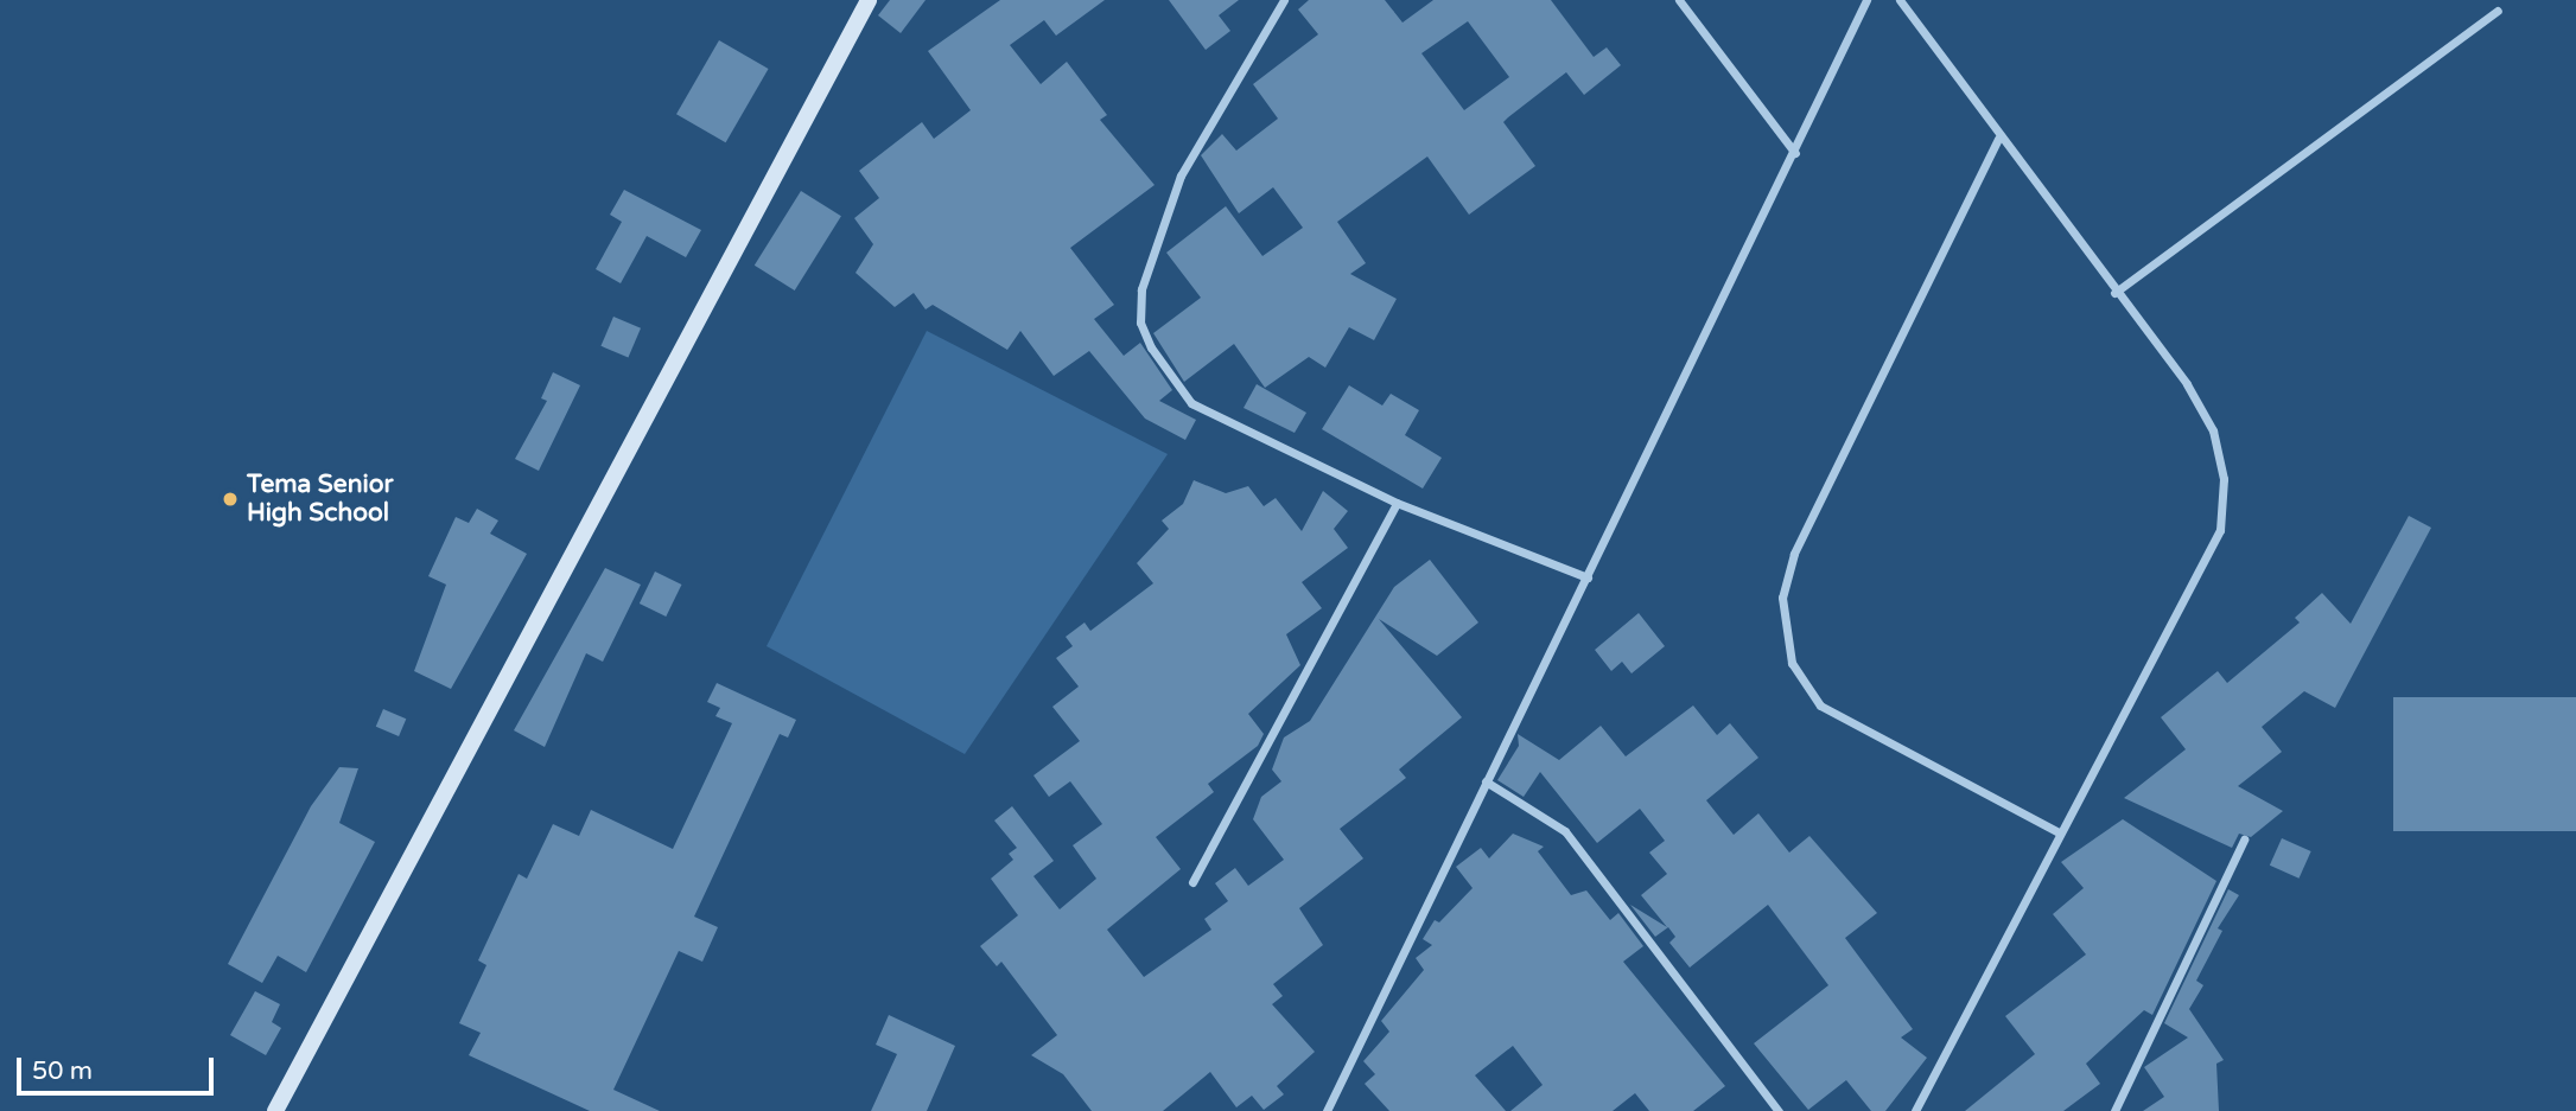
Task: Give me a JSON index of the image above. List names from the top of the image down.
{
  "places": ["Tema Senior High School"],
  "scale_bar": "50 m"
}
